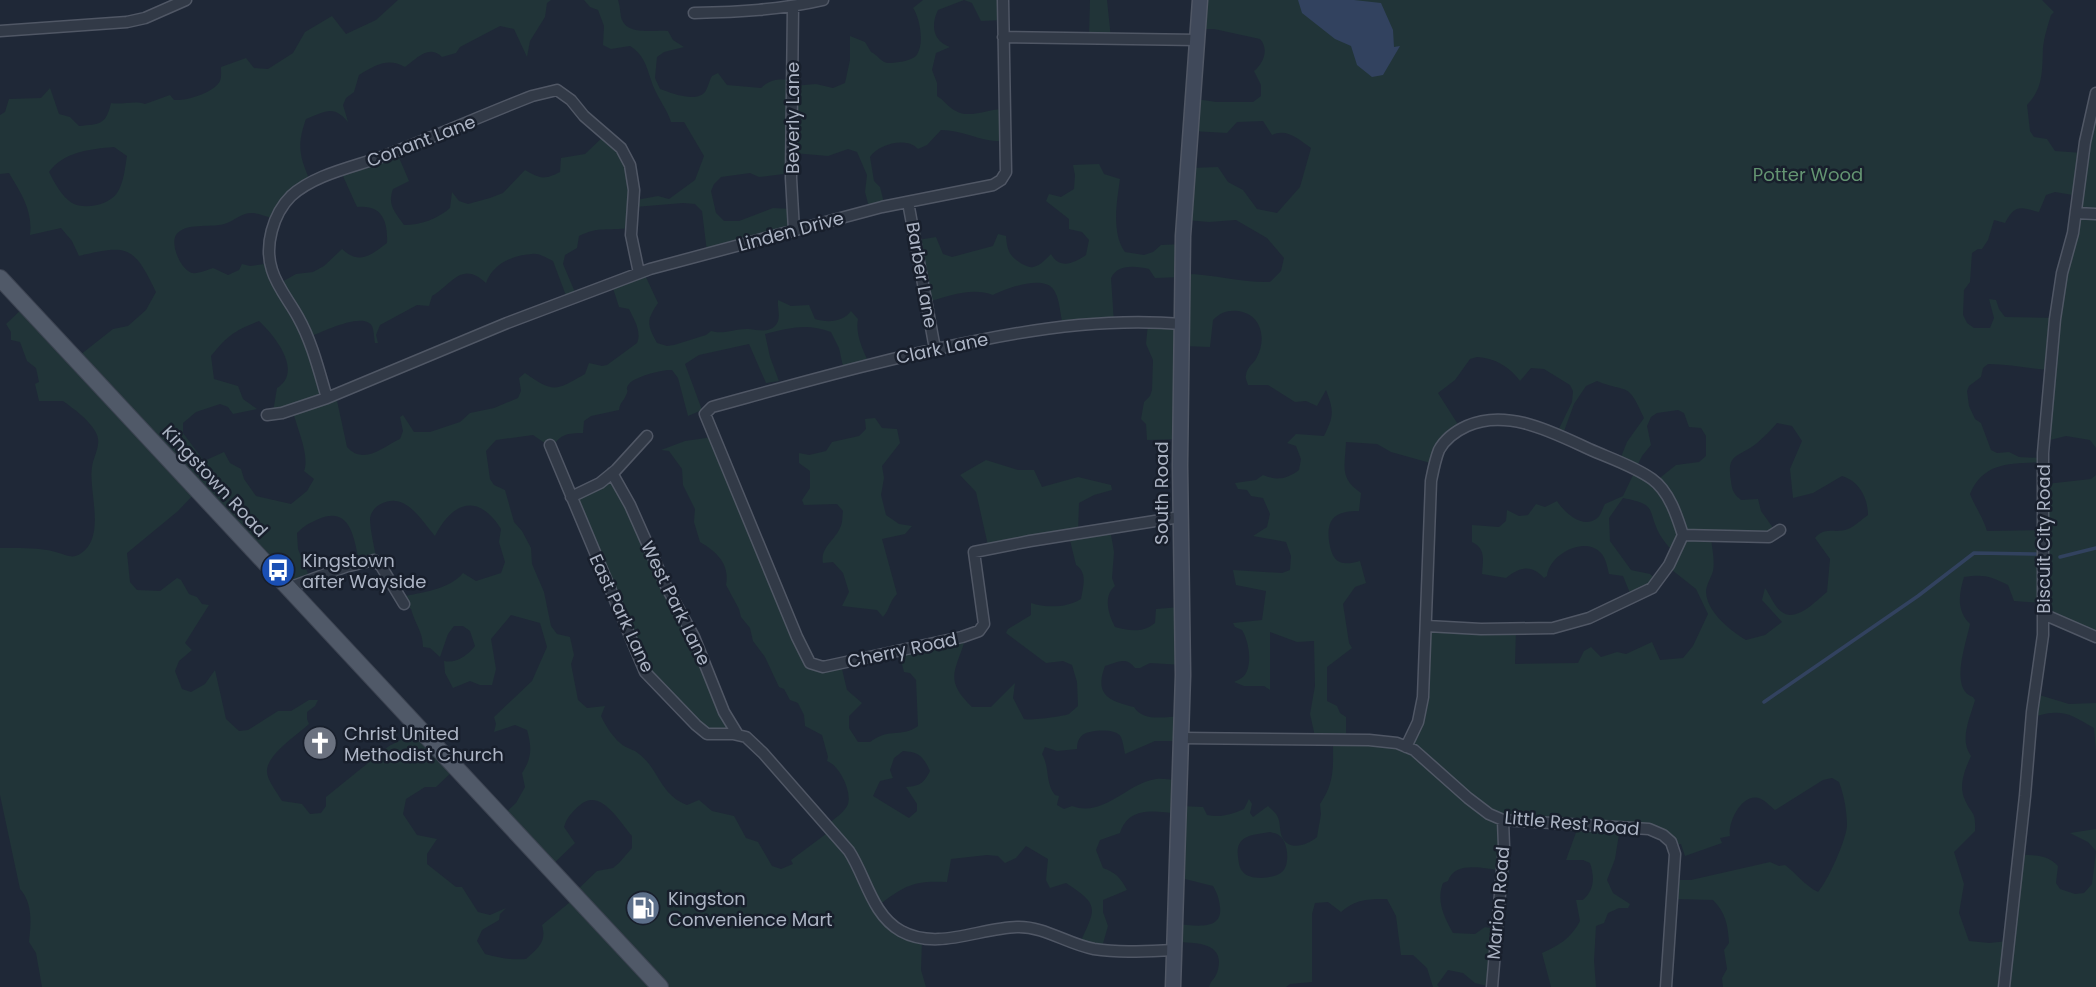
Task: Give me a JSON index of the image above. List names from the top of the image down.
{
  "streets": {
    "main road": ["Kingstown Road"],
    "street": [
      "Beverly Lane",
      "Conant Lane",
      "Linden Drive",
      "Barber Lane",
      "Clark Lane",
      "South Road",
      "Biscuit City Road",
      "West Park Lane",
      "East Park Lane",
      "Cherry Road",
      "Little Rest Road",
      "Marion Road"
    ]
  },
  "crossings": [
    ["Beverly Lane", "Linden Drive"],
    ["Conant Lane", "Linden Drive"],
    ["Linden Drive", "Barber Lane"],
    ["Barber Lane", "Clark Lane"],
    ["Clark Lane", "South Road"],
    ["Clark Lane", "Cherry Road"],
    ["South Road", "Cherry Road"],
    ["South Road", "Little Rest Road"],
    ["West Park Lane", "East Park Lane"],
    ["Little Rest Road", "Marion Road"]
  ],
  "parks": ["Potter Wood"],
  "places": {
    "bus stop": ["Kingstown after Wayside"],
    "church": ["Christ United Methodist Church"],
    "fuel station": ["Kingston Convenience Mart"]
  }
}
